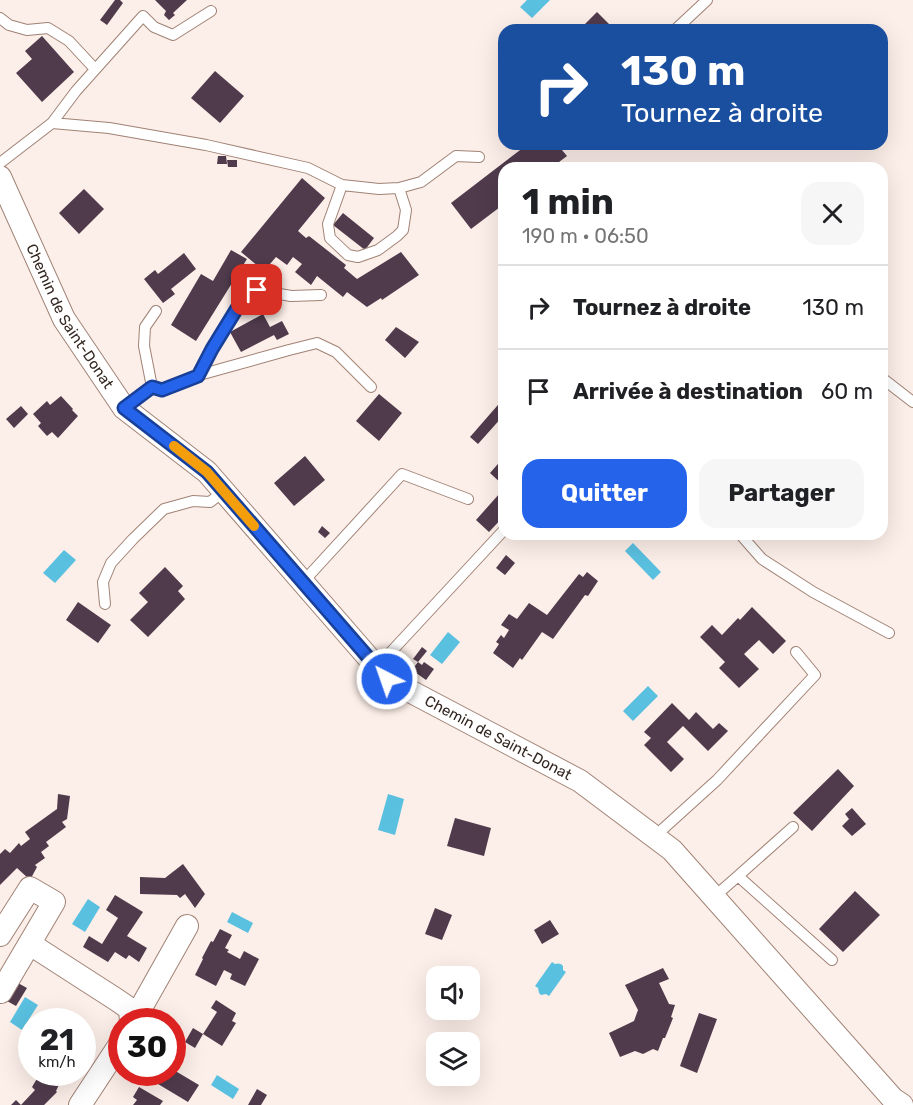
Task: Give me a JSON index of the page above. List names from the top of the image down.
{
  "streets": {
    "street": ["Chemin de Saint-Donat"]
  },
  "page": {
    "turn": ["130 m", "Tournez à droite"],
    "heading": ["1 min", "190 m · 06:50"],
    "list": [
      {
        "name": "Tournez à droite",
        "value": "130 m"
      },
      {
        "name": "Arrivée à destination",
        "value": "60 m"
      }
    ],
    "buttons": ["Quitter", "Partager"],
    "speed": "21 km/h",
    "limit": "30"
  }
}
